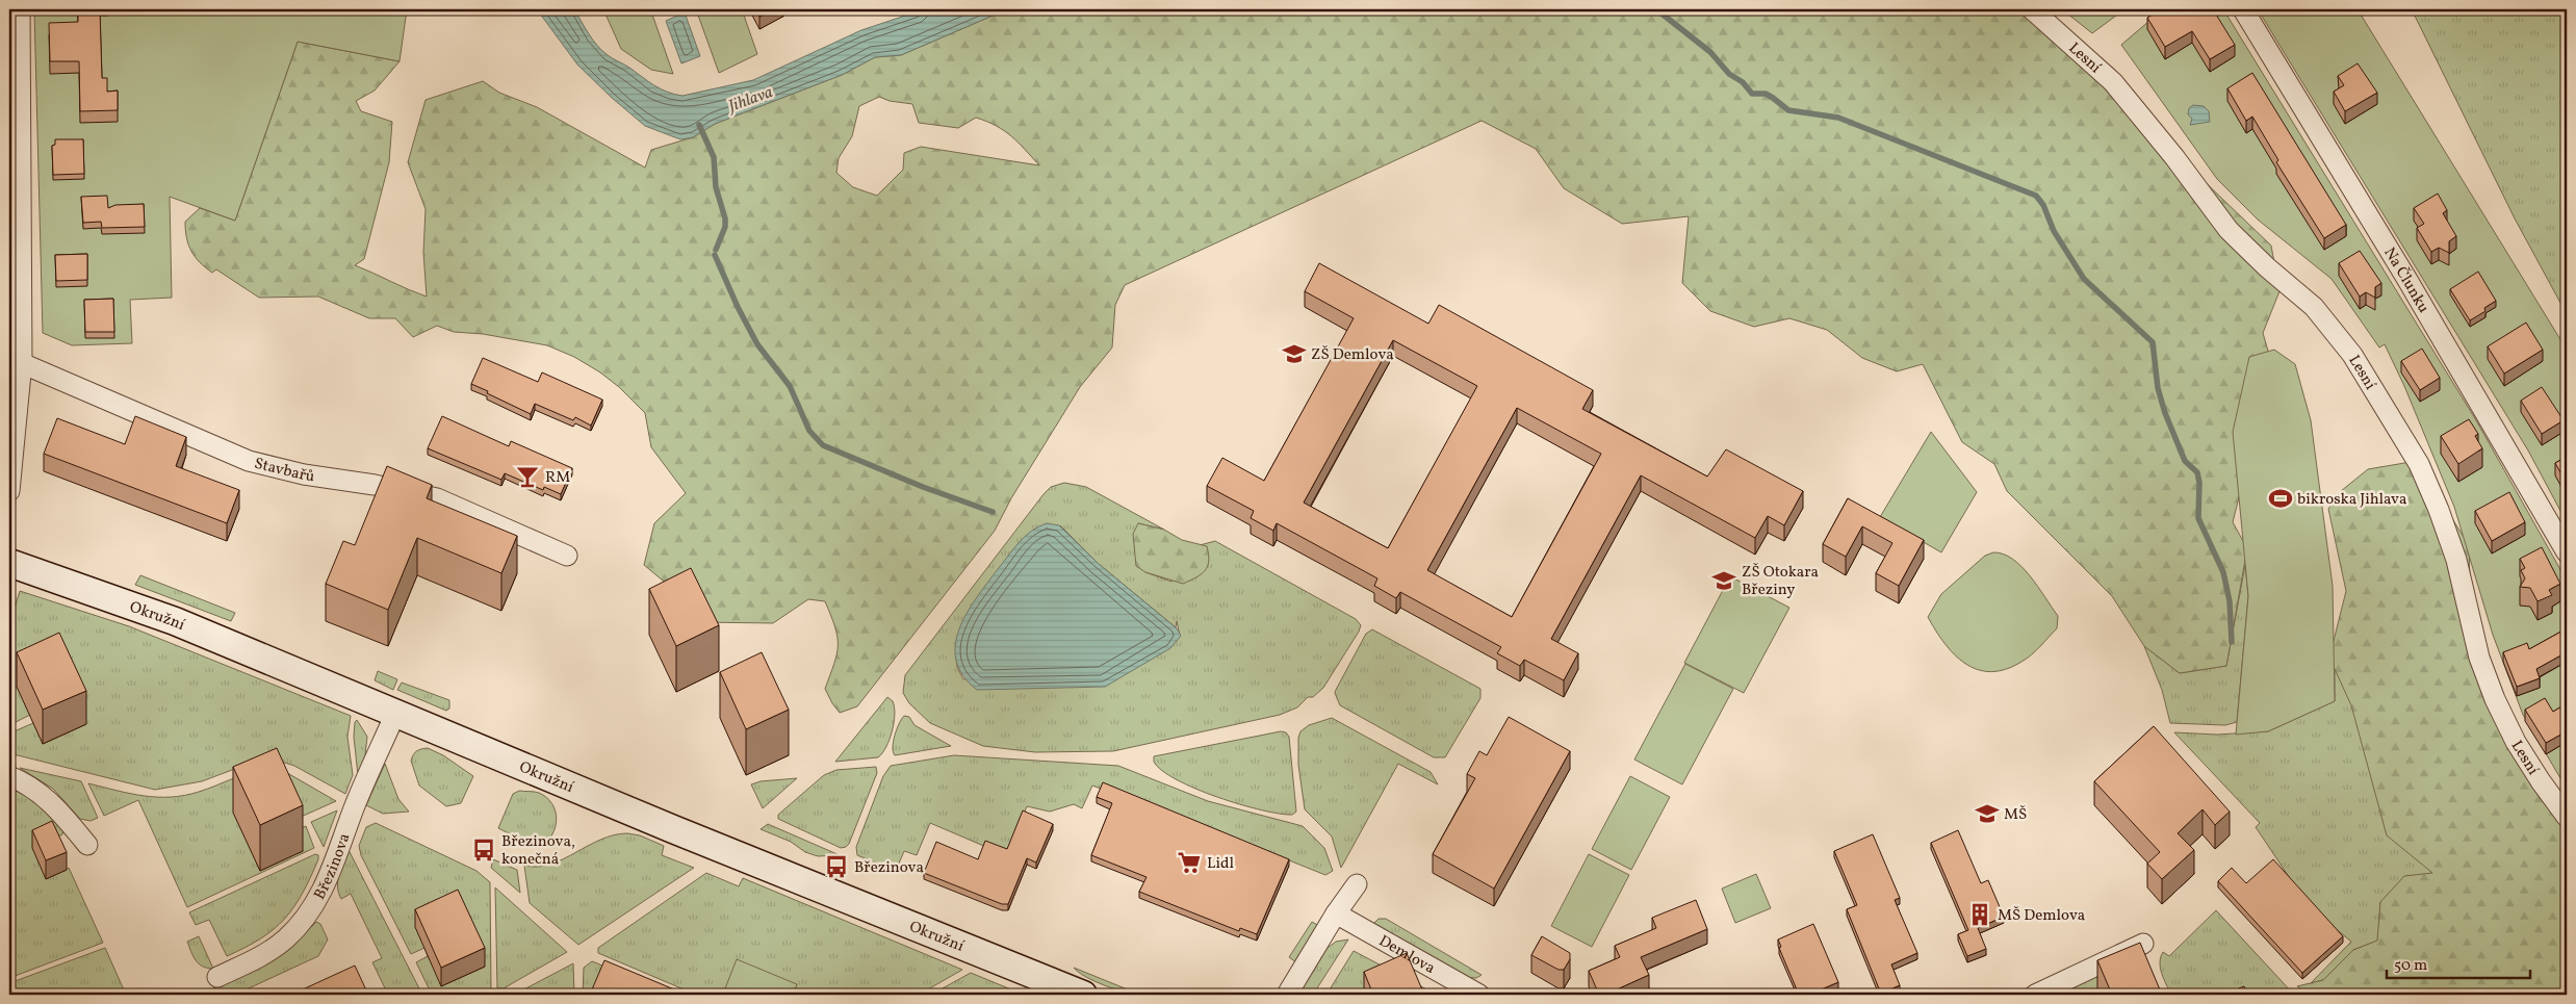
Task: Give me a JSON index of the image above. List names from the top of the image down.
{
  "streets": {
    "street": [
      "Lesní",
      "Na Člunku",
      "Stavbařů",
      "Okružní",
      "Březinova",
      "Demlova"
    ]
  },
  "crossings": [
    ["Okružní", "Březinova"]
  ],
  "water": ["Jihlava"],
  "places": {
    "school or university": ["ZŠ Demlova", "ZŠ Otokara Březiny", "MŠ"],
    "bar": ["RM"],
    "sports": ["bikroska Jihlava"],
    "bus stop": ["Březinova, konečná", "Březinova"],
    "supermarket": ["Lidl"],
    "building": ["MŠ Demlova"]
  },
  "scale_bar": "50 m"
}
